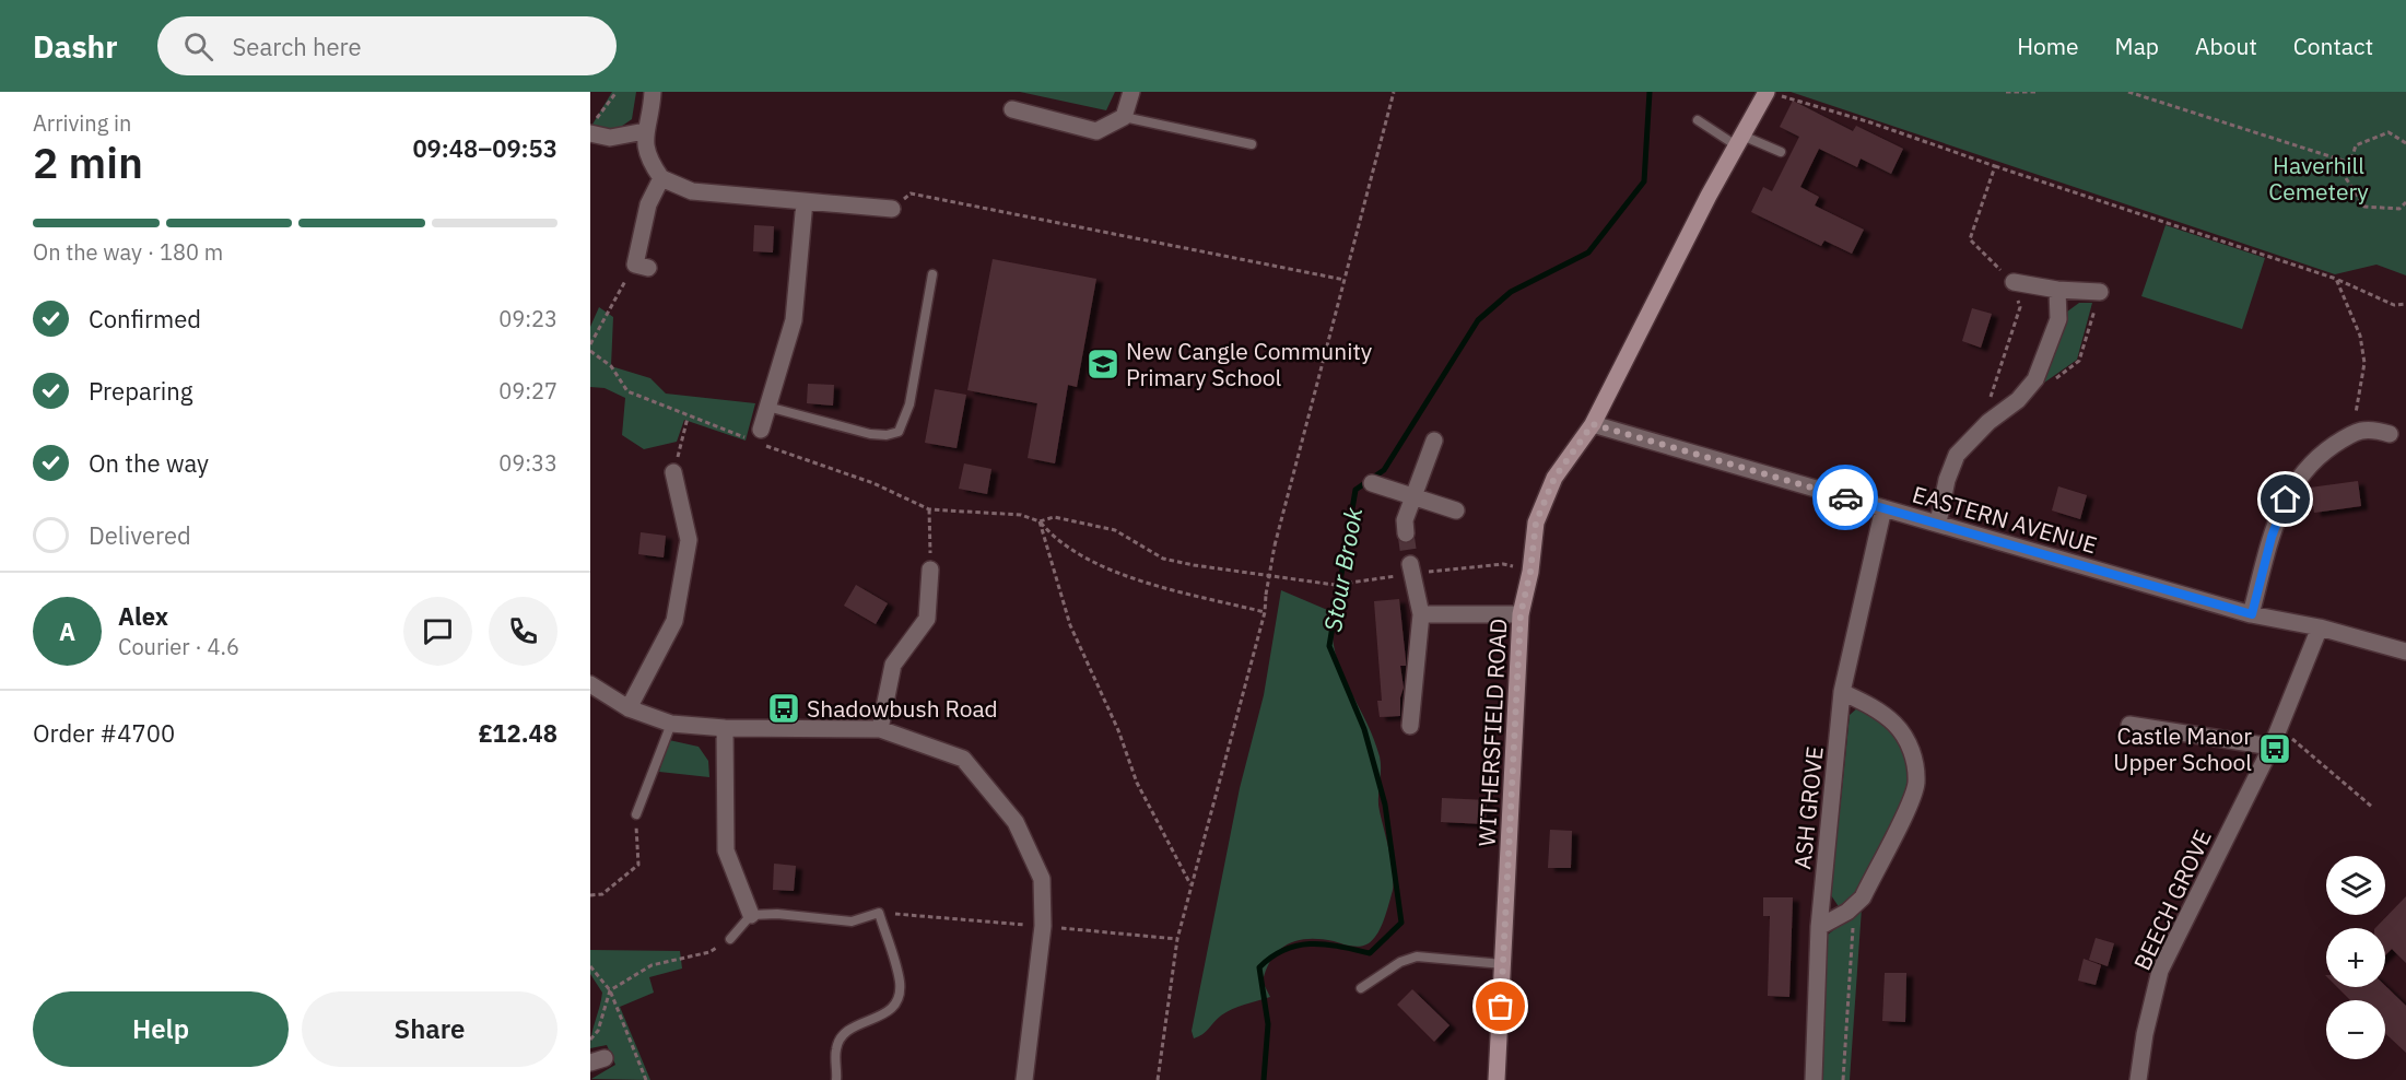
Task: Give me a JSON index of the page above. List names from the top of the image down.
{
  "streets": {
    "street": [
      "EASTERN AVENUE",
      "WITHERSFIELD ROAD",
      "ASH GROVE",
      "BEECH GROVE"
    ]
  },
  "crossings": [
    ["EASTERN AVENUE", "WITHERSFIELD ROAD"],
    ["EASTERN AVENUE", "ASH GROVE"],
    ["EASTERN AVENUE", "BEECH GROVE"]
  ],
  "water": ["Stour Brook"],
  "parks": ["Haverhill Cemetery"],
  "places": {
    "school or university": ["New Cangle Community Primary School"],
    "bus stop": ["Shadowbush Road", "Castle Manor Upper School"]
  },
  "page": {
    "header": "Dashr",
    "search": "Search here",
    "nav": [
      "Home",
      "Map",
      "About",
      "Contact"
    ],
    "heading": ["2 min", "Arriving in", "09:48–09:53"],
    "panel": [
      "Alex",
      "Courier · 4.6",
      "Order #4700",
      "£12.48"
    ],
    "bar": "On the way · 180 m",
    "list": [
      ["Confirmed", "09:23"],
      ["Preparing", "09:27"],
      ["On the way", "09:33"],
      "Delivered"
    ],
    "round": "A",
    "map_buttons": ["+", "−"],
    "buttons": ["Help", "Share"]
  }
}
